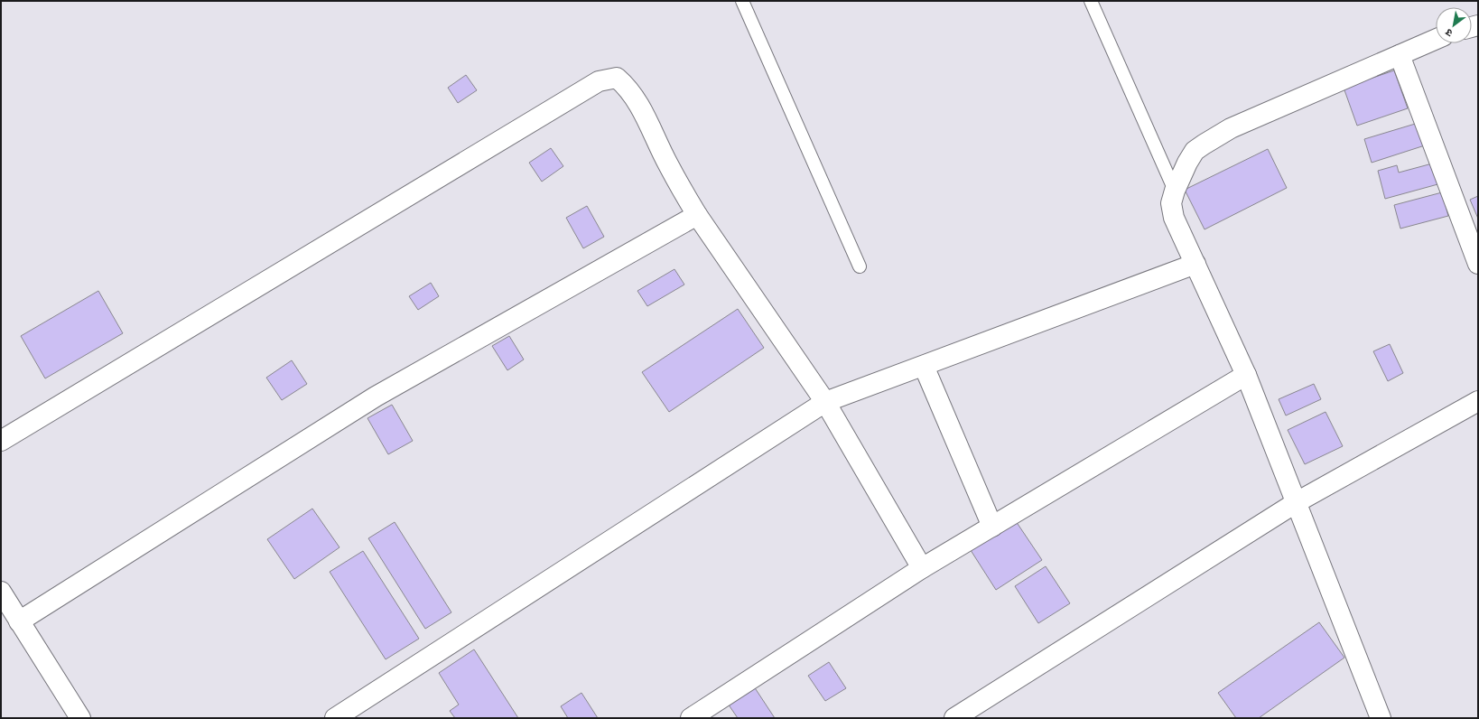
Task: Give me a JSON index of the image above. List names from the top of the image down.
{
  "north": "bottom left"
}
